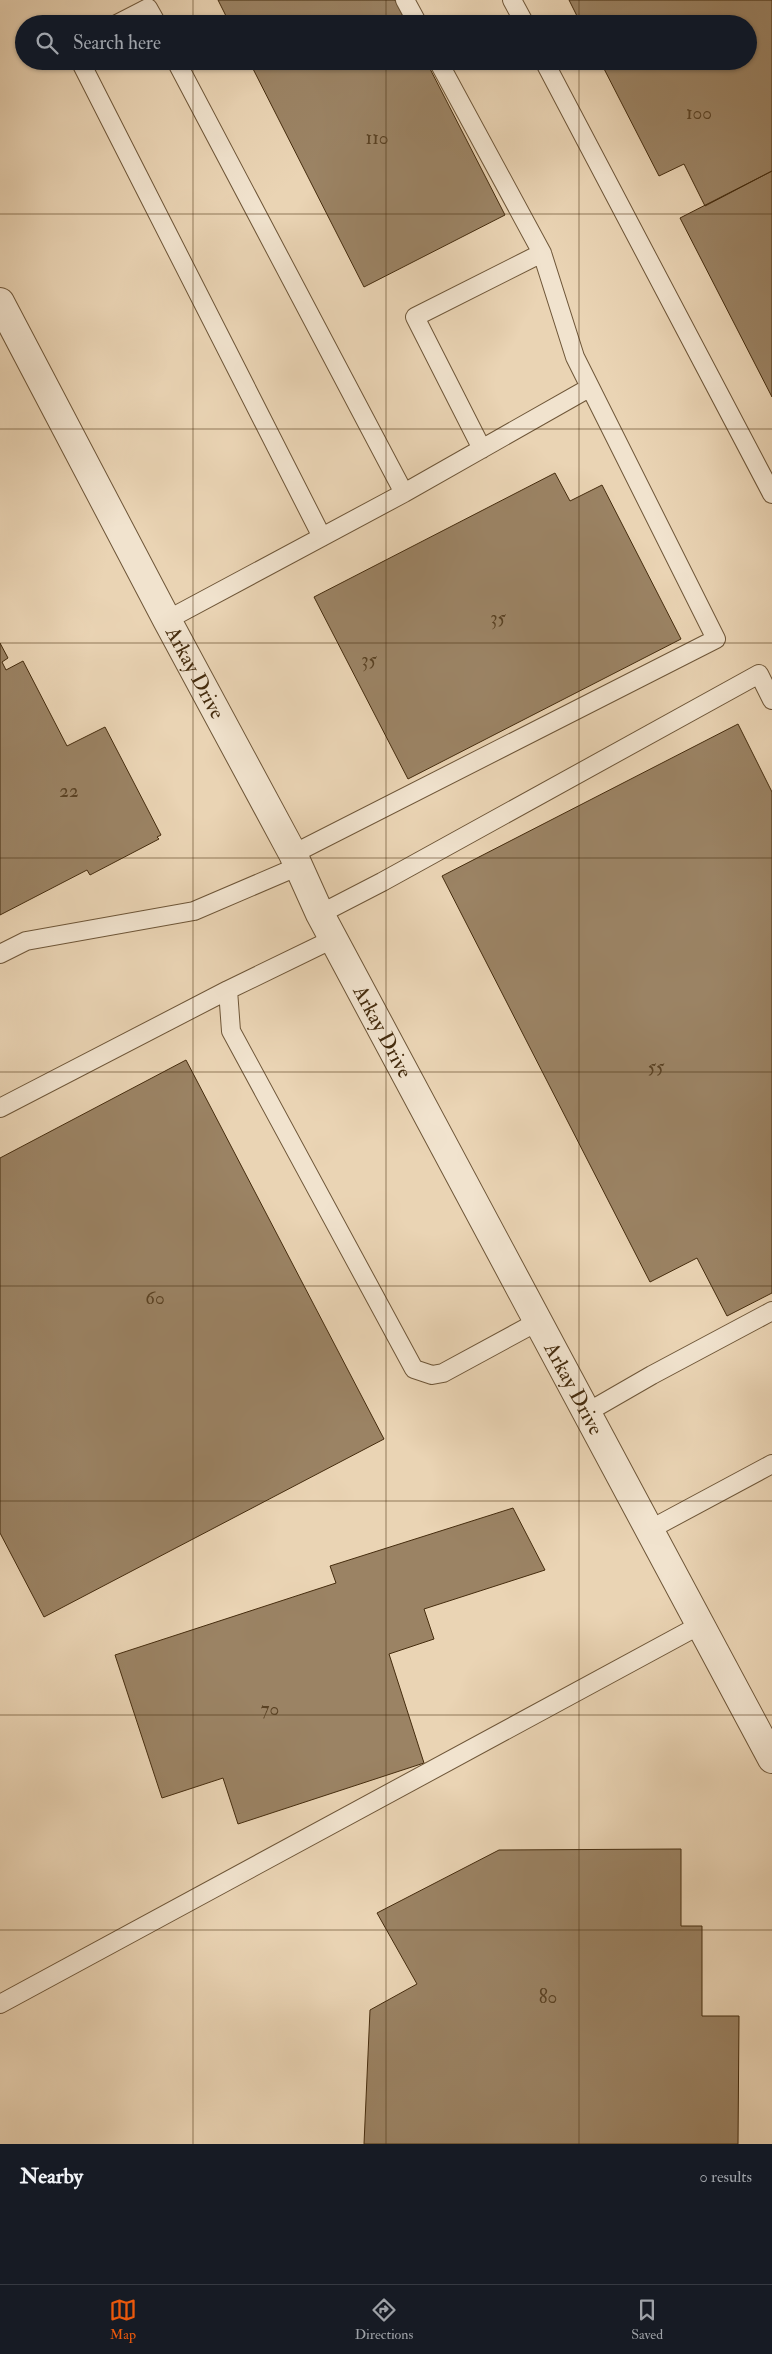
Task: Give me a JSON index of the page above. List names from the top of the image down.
{
  "streets": {
    "street": ["Arkay Drive"]
  },
  "house_numbers": [
    "100",
    "110",
    "35",
    "35",
    "22",
    "55",
    "60",
    "70",
    "80"
  ],
  "page": {
    "search": "Search here",
    "heading": ["Nearby", "0 results"],
    "nav": ["Map", "Directions", "Saved"]
  }
}
